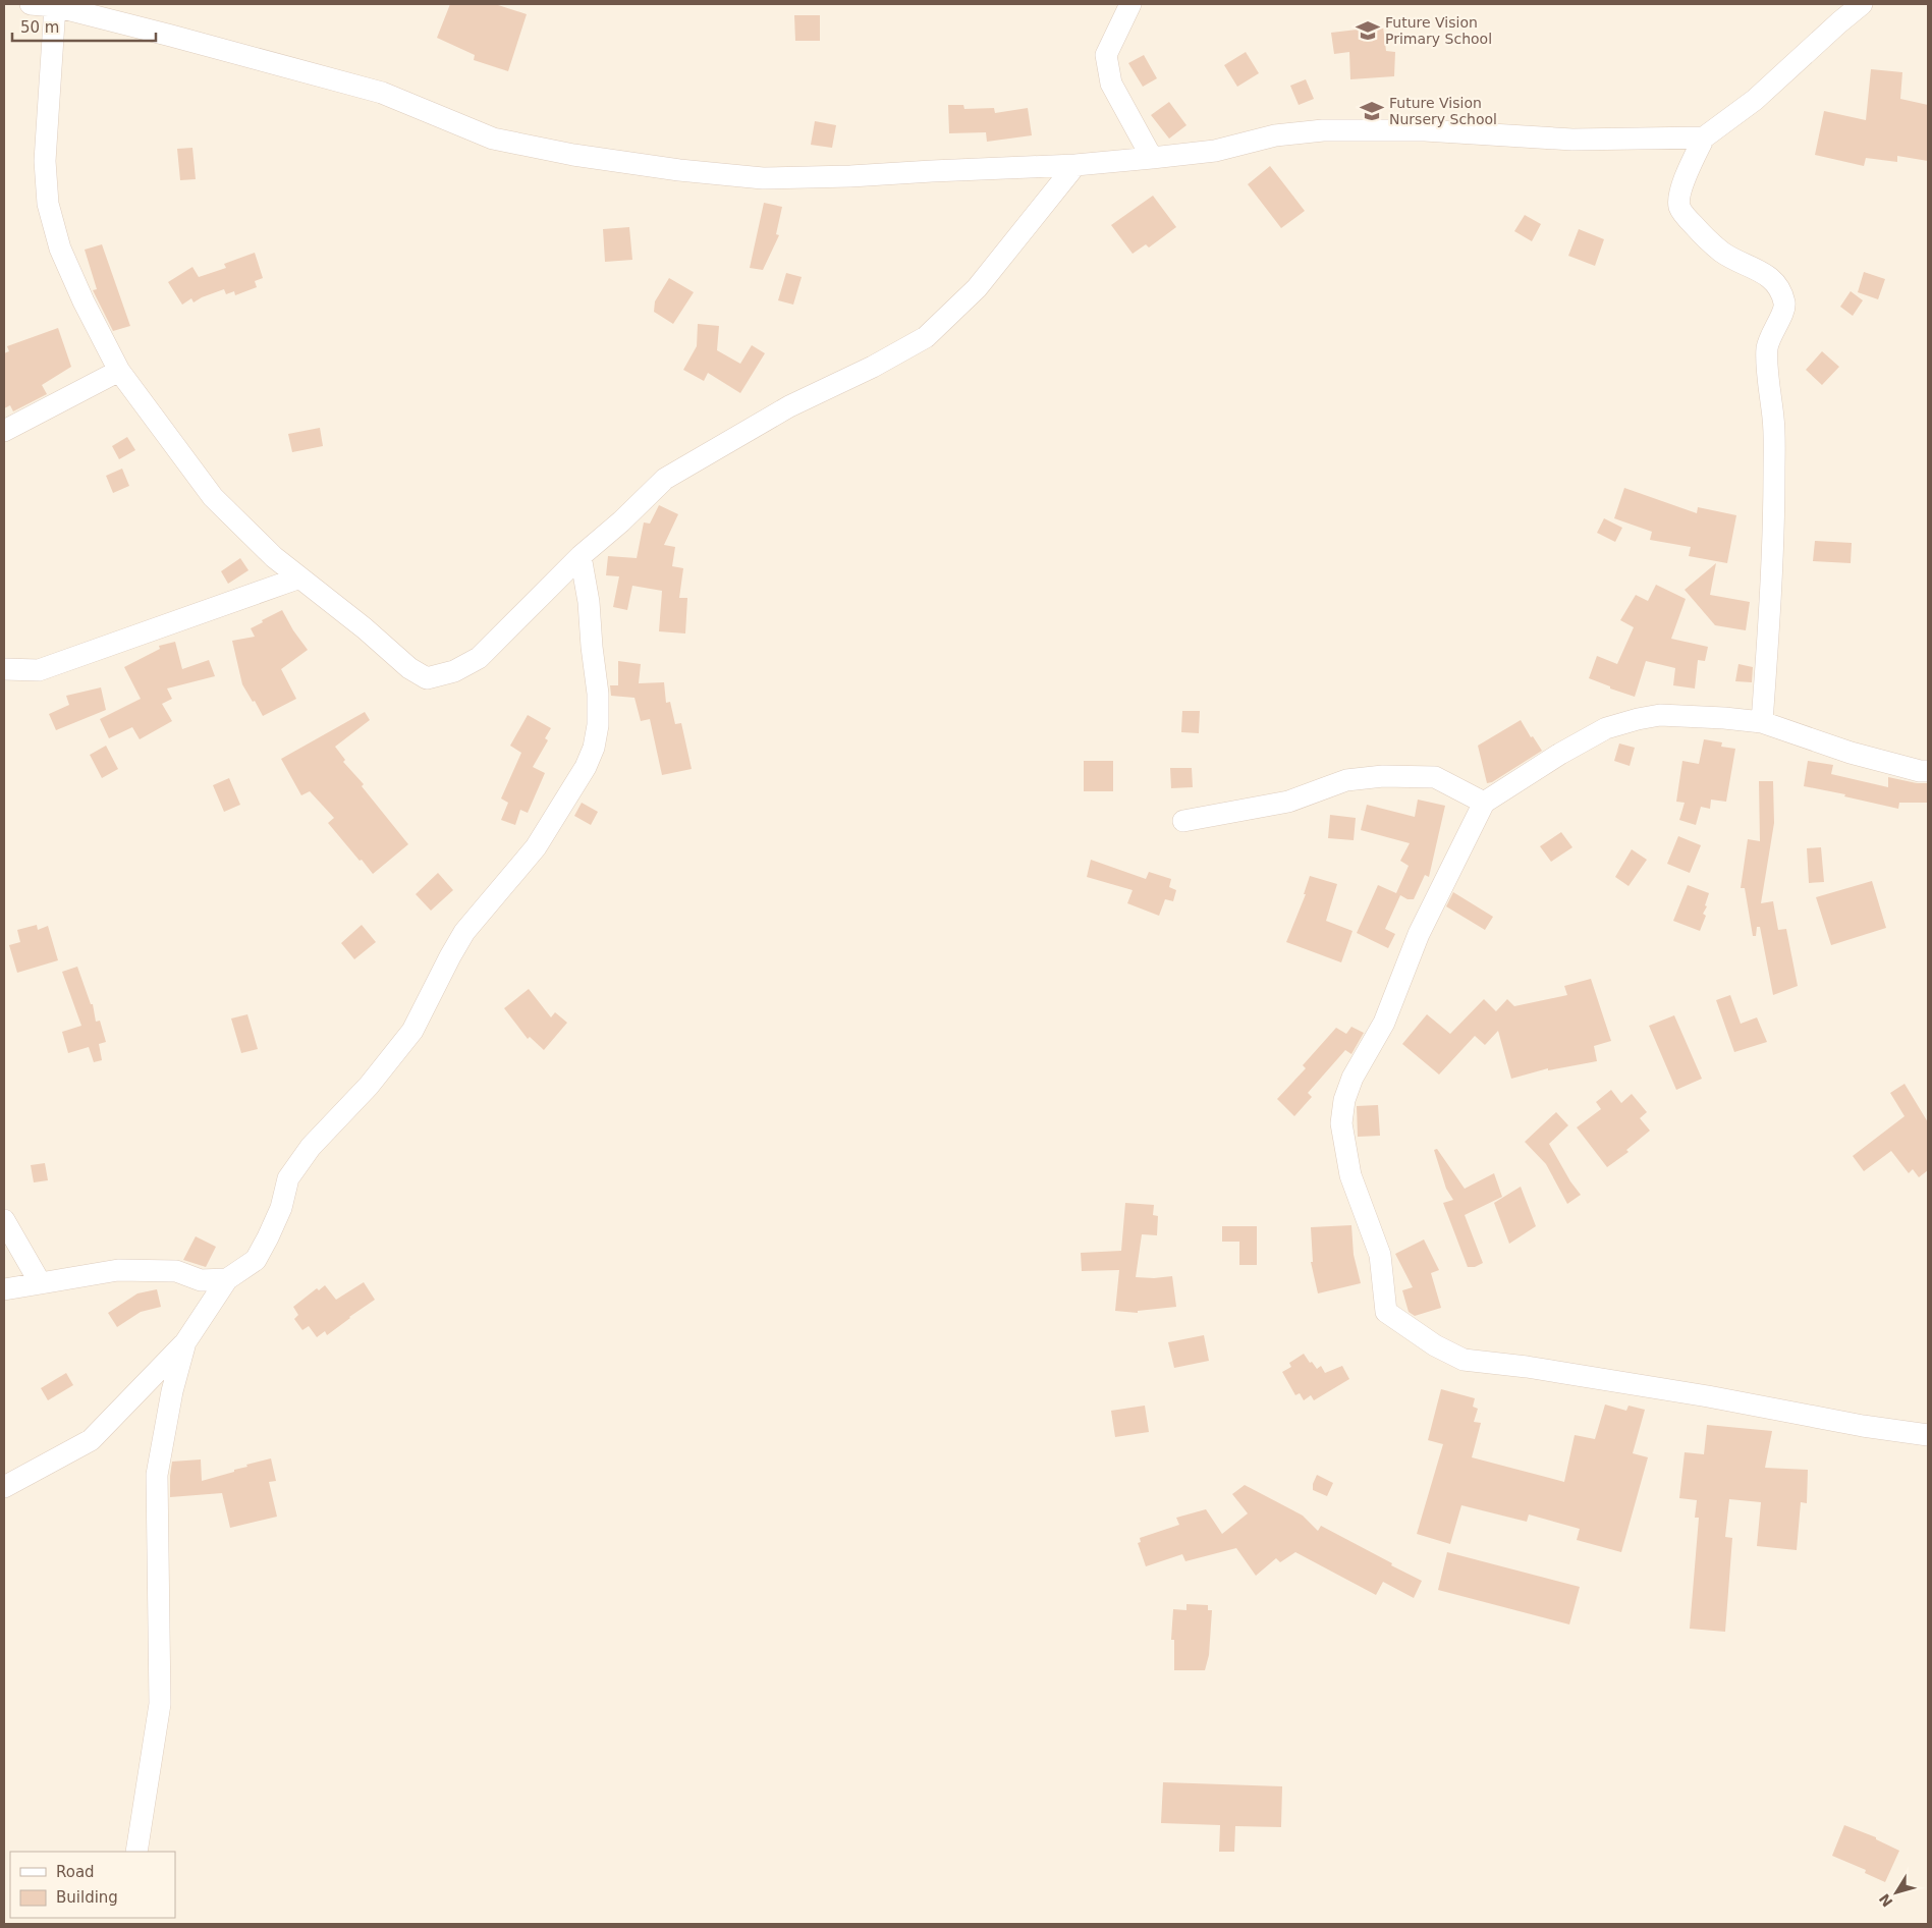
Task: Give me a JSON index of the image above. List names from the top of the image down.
{
  "places": {
    "school or university": ["Future Vision Primary School", "Future Vision Nursery School"]
  },
  "legend": ["Road", "Building"],
  "scale_bar": "50 m",
  "north": "bottom left"
}
